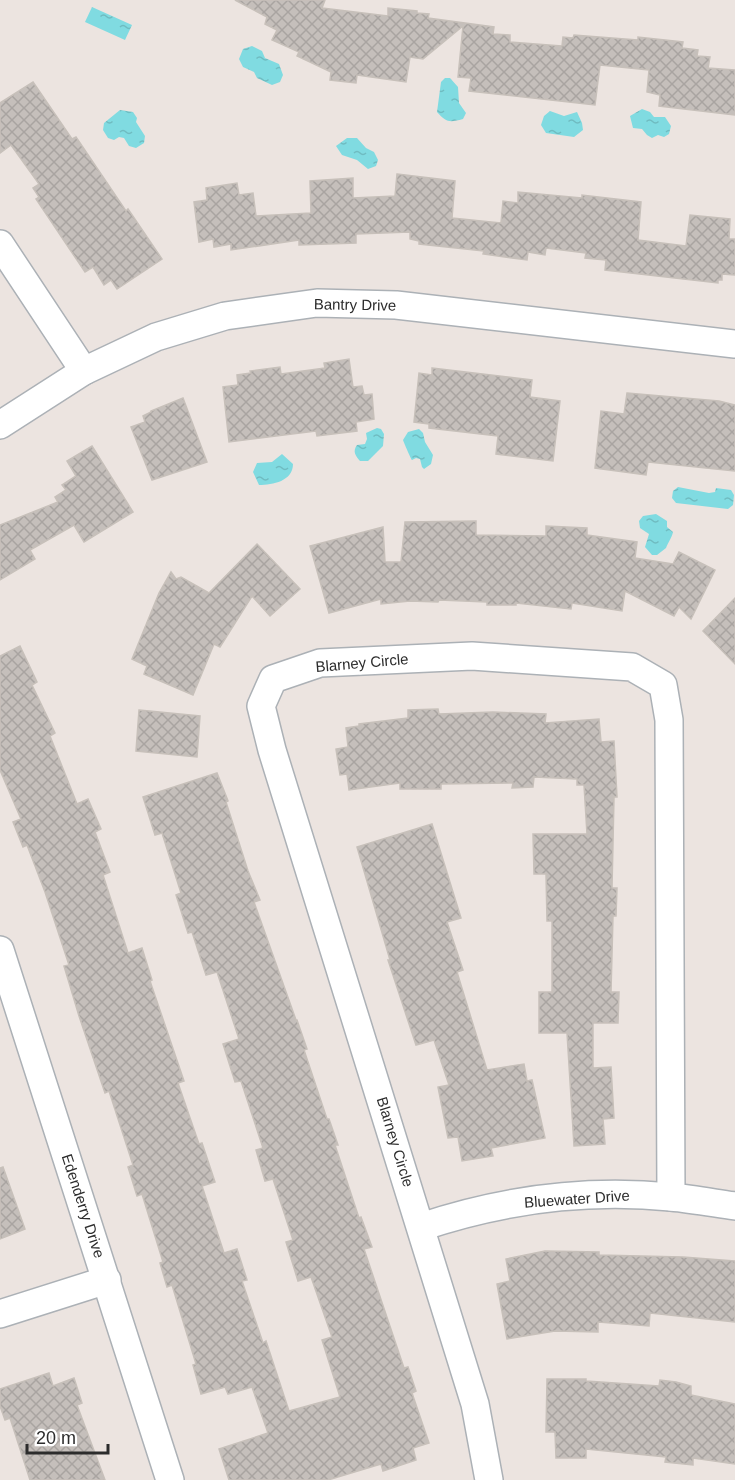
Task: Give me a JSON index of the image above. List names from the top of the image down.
{
  "streets": {
    "street": [
      "Bantry Drive",
      "Blarney Circle",
      "Bluewater Drive",
      "Edenderry Drive"
    ]
  },
  "crossings": [
    ["Blarney Circle", "Bluewater Drive"]
  ],
  "scale_bar": "20 m"
}
